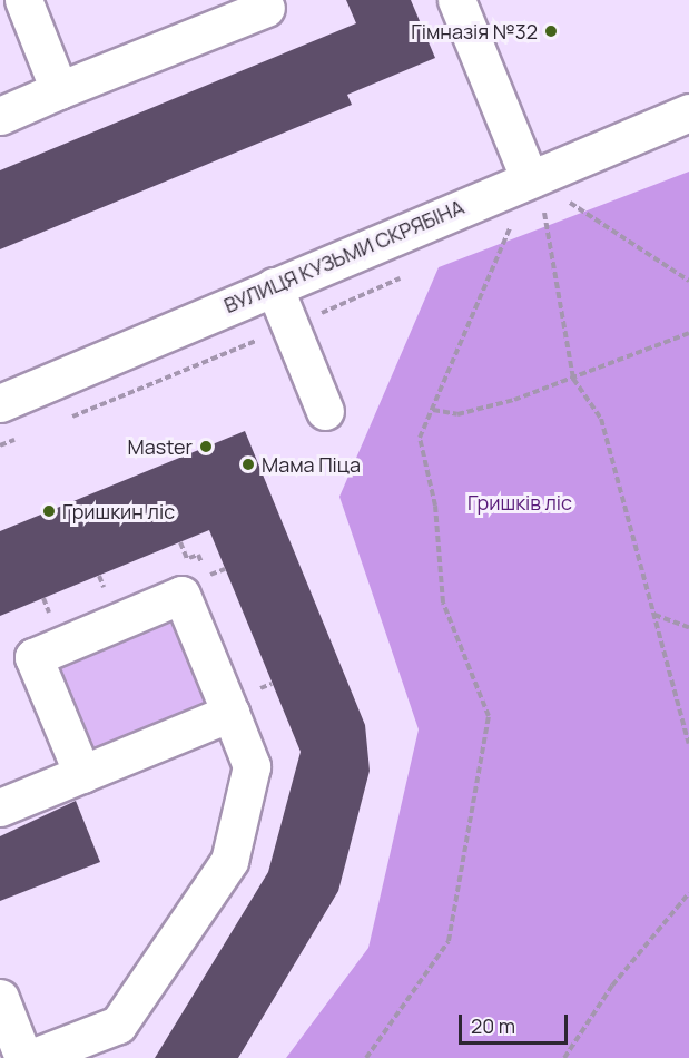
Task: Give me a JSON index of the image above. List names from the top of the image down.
{
  "streets": {
    "street": ["ВУЛИЦЯ КУЗЬМИ СКРЯБІНА"]
  },
  "parks": ["Гришків ліс"],
  "places": [
    "Гімназія №32",
    "Master",
    "Мама Піца",
    "Гришкин ліс"
  ],
  "scale_bar": "20 m"
}
